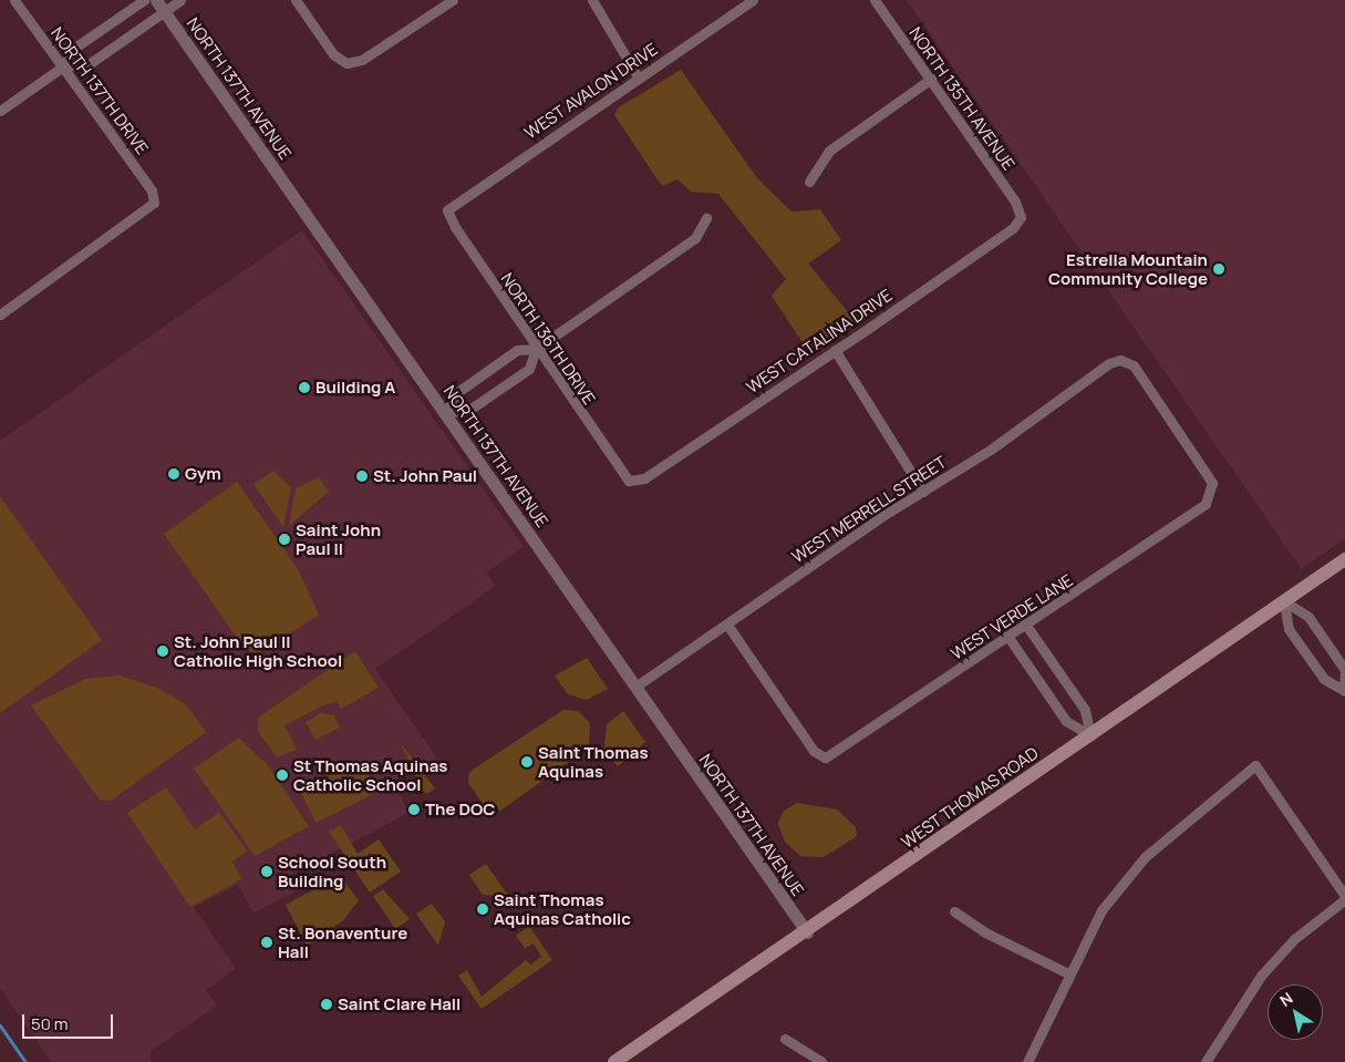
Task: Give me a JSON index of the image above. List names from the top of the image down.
{
  "streets": {
    "main road": ["WEST THOMAS ROAD"],
    "street": [
      "NORTH 137TH AVENUE",
      "NORTH 137TH DRIVE",
      "WEST AVALON DRIVE",
      "NORTH 135TH AVENUE",
      "NORTH 136TH DRIVE",
      "WEST CATALINA DRIVE",
      "WEST MERRELL STREET",
      "WEST VERDE LANE"
    ]
  },
  "crossings": [
    ["NORTH 137TH AVENUE", "WEST MERRELL STREET"],
    ["NORTH 137TH AVENUE", "WEST THOMAS ROAD"],
    ["WEST AVALON DRIVE", "NORTH 136TH DRIVE"],
    ["NORTH 135TH AVENUE", "WEST CATALINA DRIVE"],
    ["NORTH 136TH DRIVE", "WEST CATALINA DRIVE"],
    ["WEST MERRELL STREET", "WEST VERDE LANE"]
  ],
  "places": [
    "Estrella Mountain Community College",
    "Building A",
    "Gym",
    "St. John Paul",
    "Saint John Paul II",
    "St. John Paul II Catholic High School",
    "Saint Thomas Aquinas",
    "St Thomas Aquinas Catholic School",
    "The DOC",
    "School South Building",
    "Saint Thomas Aquinas Catholic",
    "St. Bonaventure Hall",
    "Saint Clare Hall"
  ],
  "scale_bar": "50 m",
  "north": "top left"
}
